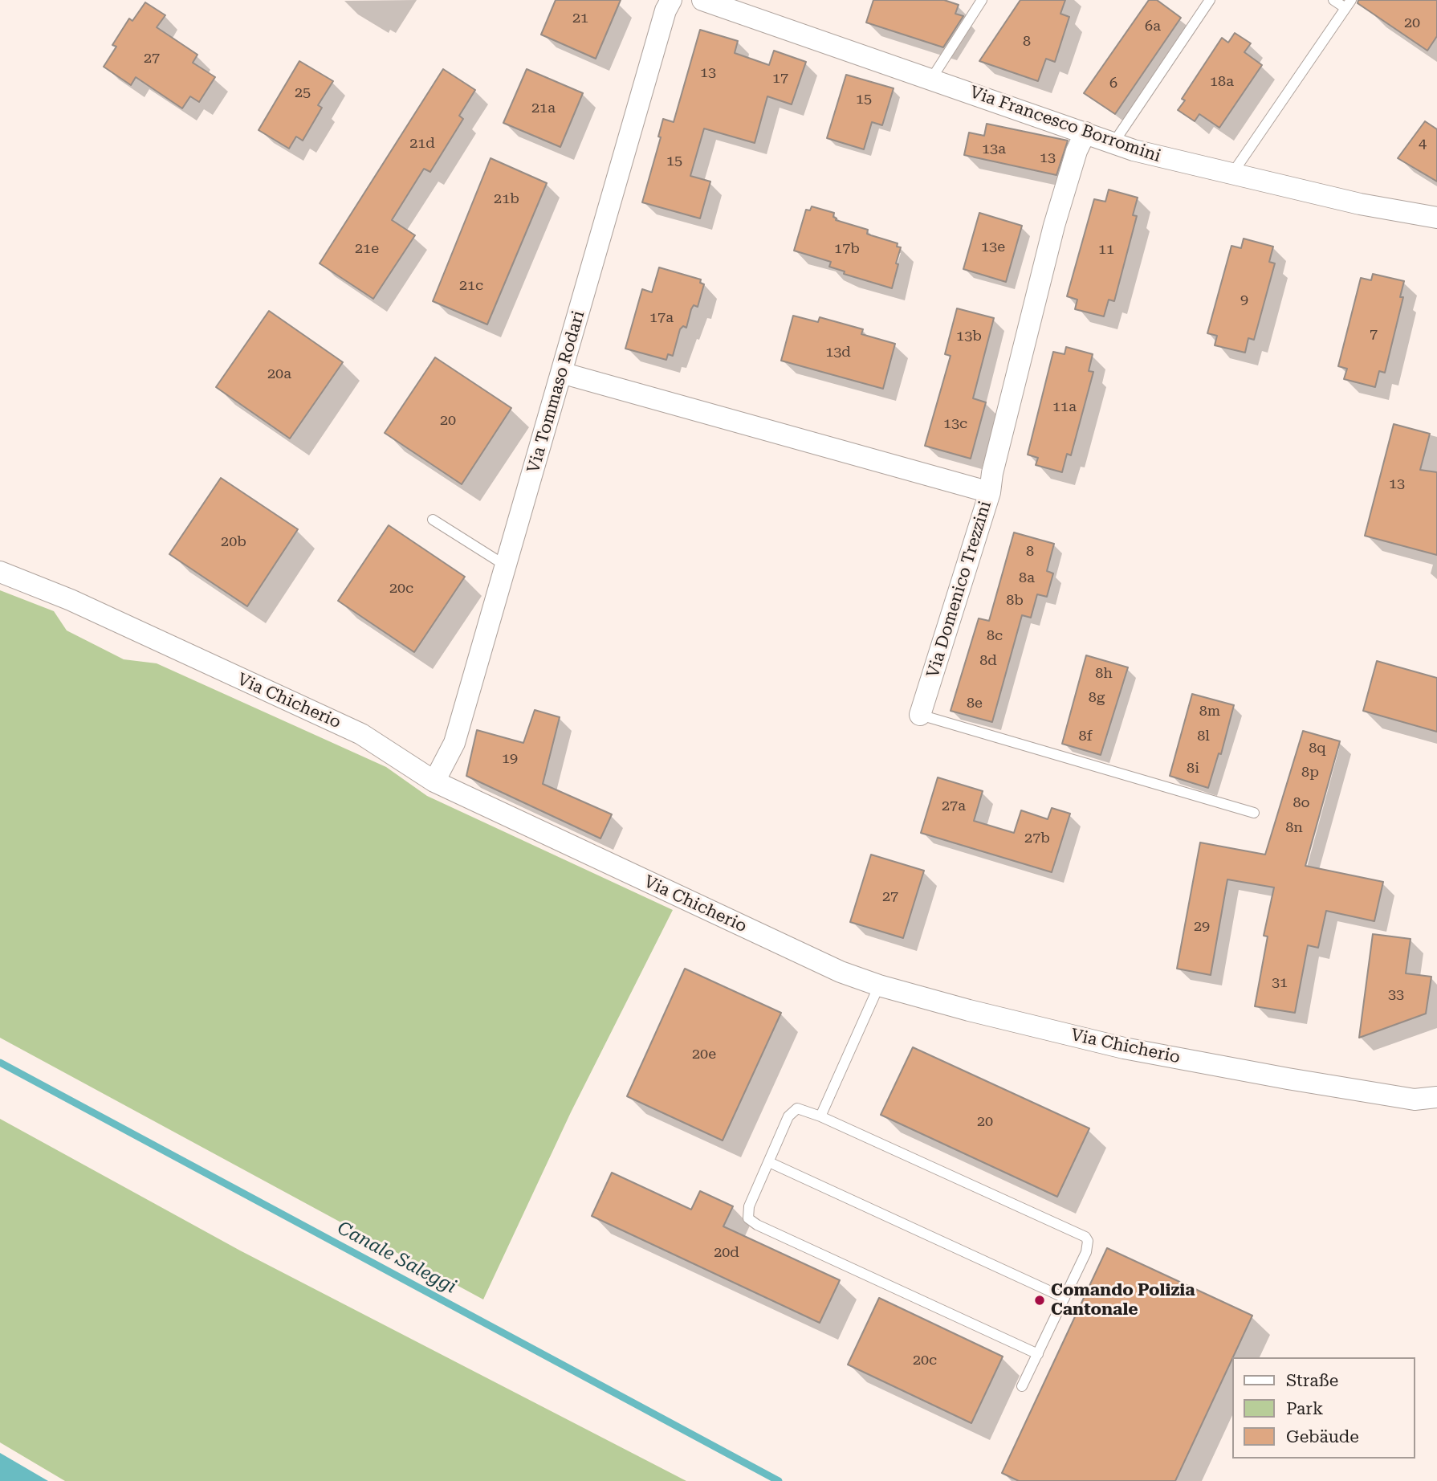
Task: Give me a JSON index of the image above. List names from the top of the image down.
{
  "streets": {
    "street": [
      "Via Francesco Borromini",
      "Via Tommaso Rodari",
      "Via Domenico Trezzini",
      "Via Chicherio"
    ]
  },
  "crossings": [
    ["Via Tommaso Rodari", "Via Domenico Trezzini"],
    ["Via Tommaso Rodari", "Via Chicherio"]
  ],
  "water": ["Canale Saleggi"],
  "places": ["Comando Polizia Cantonale"],
  "house_numbers": [
    "21",
    "20",
    "6a",
    "8",
    "27",
    "13",
    "17",
    "18a",
    "6",
    "25",
    "15",
    "21a",
    "21d",
    "4",
    "13a",
    "13",
    "15",
    "21b",
    "13e",
    "21e",
    "17b",
    "11",
    "21c",
    "9",
    "17a",
    "7",
    "13b",
    "13d",
    "20a",
    "11a",
    "20",
    "13c",
    "13",
    "20b",
    "8",
    "8a",
    "20c",
    "8b",
    "8c",
    "8d",
    "8h",
    "8g",
    "8e",
    "8m",
    "8f",
    "8l",
    "8q",
    "19",
    "8i",
    "8p",
    "8o",
    "27a",
    "8n",
    "27b",
    "27",
    "29",
    "31",
    "33",
    "20e",
    "20",
    "20d",
    "20c"
  ],
  "legend": ["Straße", "Park", "Gebäude"]
}
